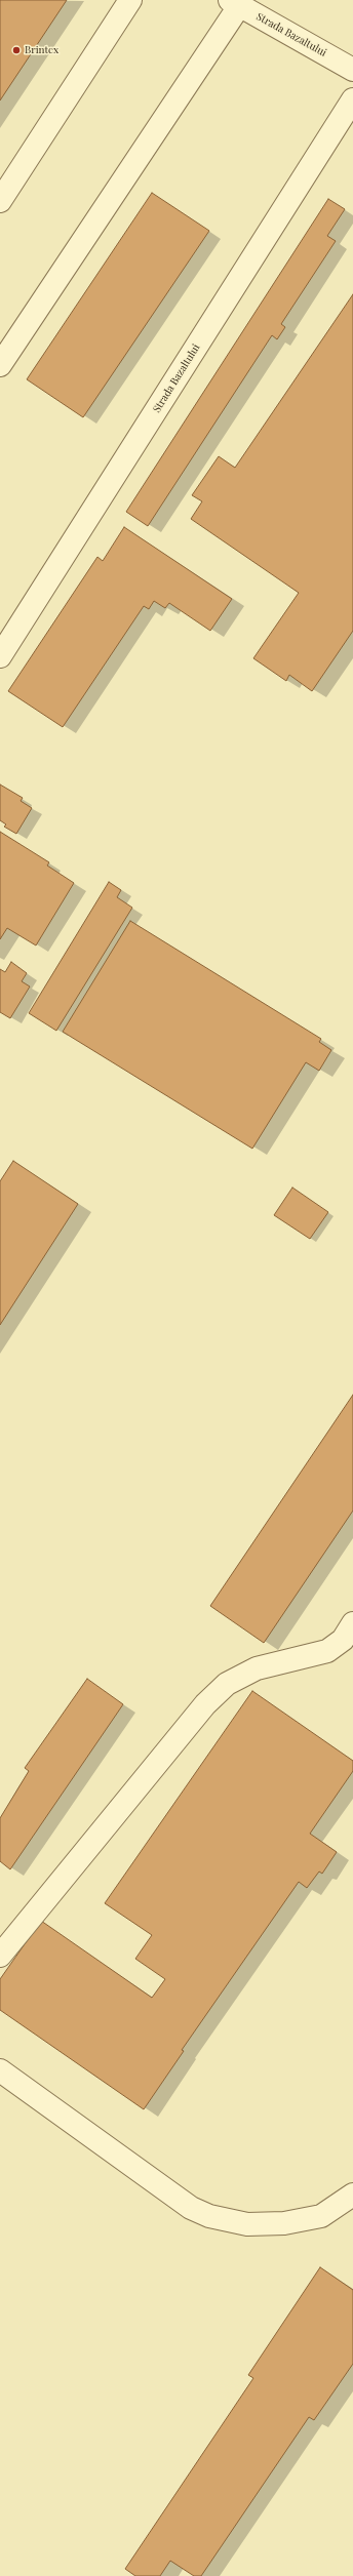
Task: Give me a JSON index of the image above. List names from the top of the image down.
{
  "streets": {
    "street": ["Strada Bazaltului"]
  },
  "places": ["Brintex"]
}
